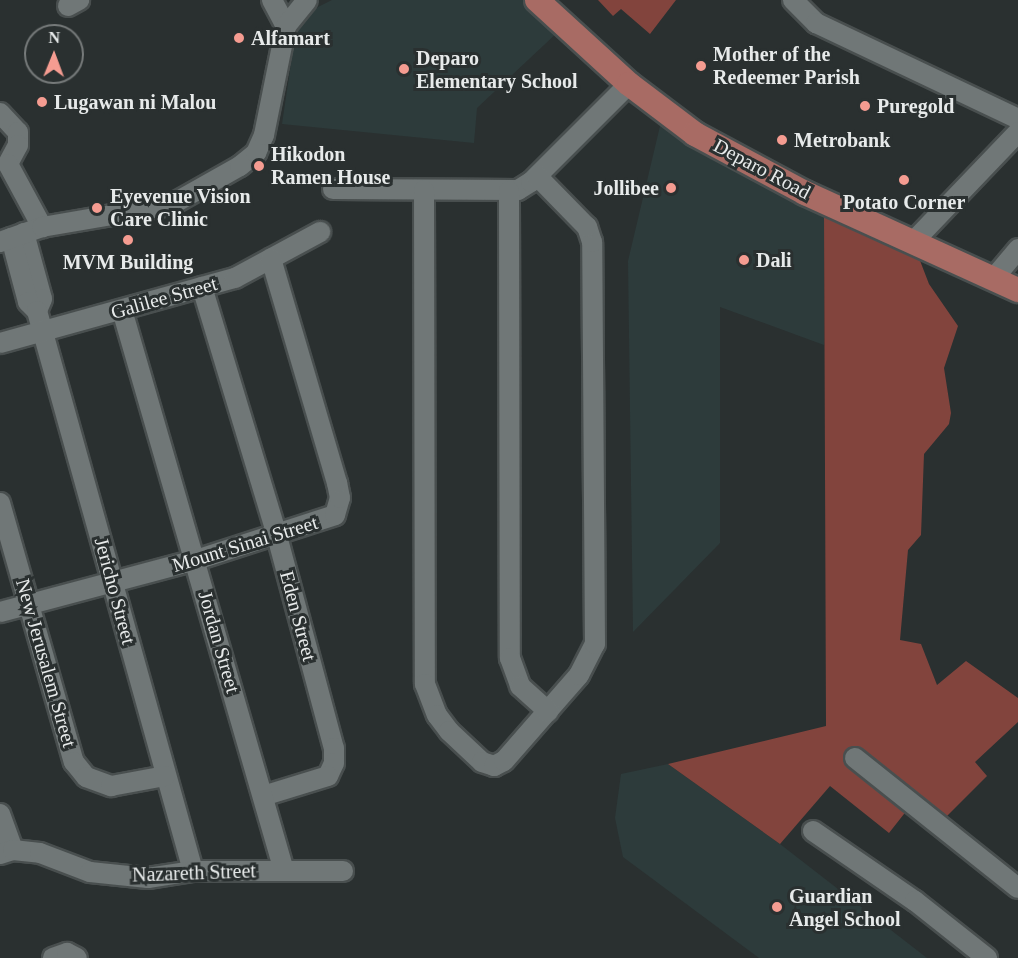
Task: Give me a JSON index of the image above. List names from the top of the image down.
{
  "streets": {
    "main road": ["Deparo Road"],
    "street": [
      "Galilee Street",
      "Mount Sinai Street",
      "Jericho Street",
      "Eden Street",
      "Jordan Street",
      "New Jerusalem Street",
      "Nazareth Street"
    ]
  },
  "crossings": [
    ["Galilee Street", "Mount Sinai Street"],
    ["Galilee Street", "Jericho Street"],
    ["Galilee Street", "Eden Street"],
    ["Galilee Street", "Jordan Street"],
    ["Mount Sinai Street", "Jericho Street"],
    ["Mount Sinai Street", "Eden Street"],
    ["Mount Sinai Street", "Jordan Street"],
    ["Mount Sinai Street", "New Jerusalem Street"],
    ["Jericho Street", "New Jerusalem Street"],
    ["Jericho Street", "Nazareth Street"],
    ["Eden Street", "Jordan Street"],
    ["Jordan Street", "Nazareth Street"]
  ],
  "places": [
    "Alfamart",
    "Mother of the Redeemer Parish",
    "Deparo Elementary School",
    "Lugawan ni Malou",
    "Puregold",
    "Metrobank",
    "Hikodon Ramen House",
    "Potato Corner",
    "Jollibee",
    "Eyevenue Vision Care Clinic",
    "MVM Building",
    "Dali",
    "Guardian Angel School"
  ],
  "north": "top"
}
